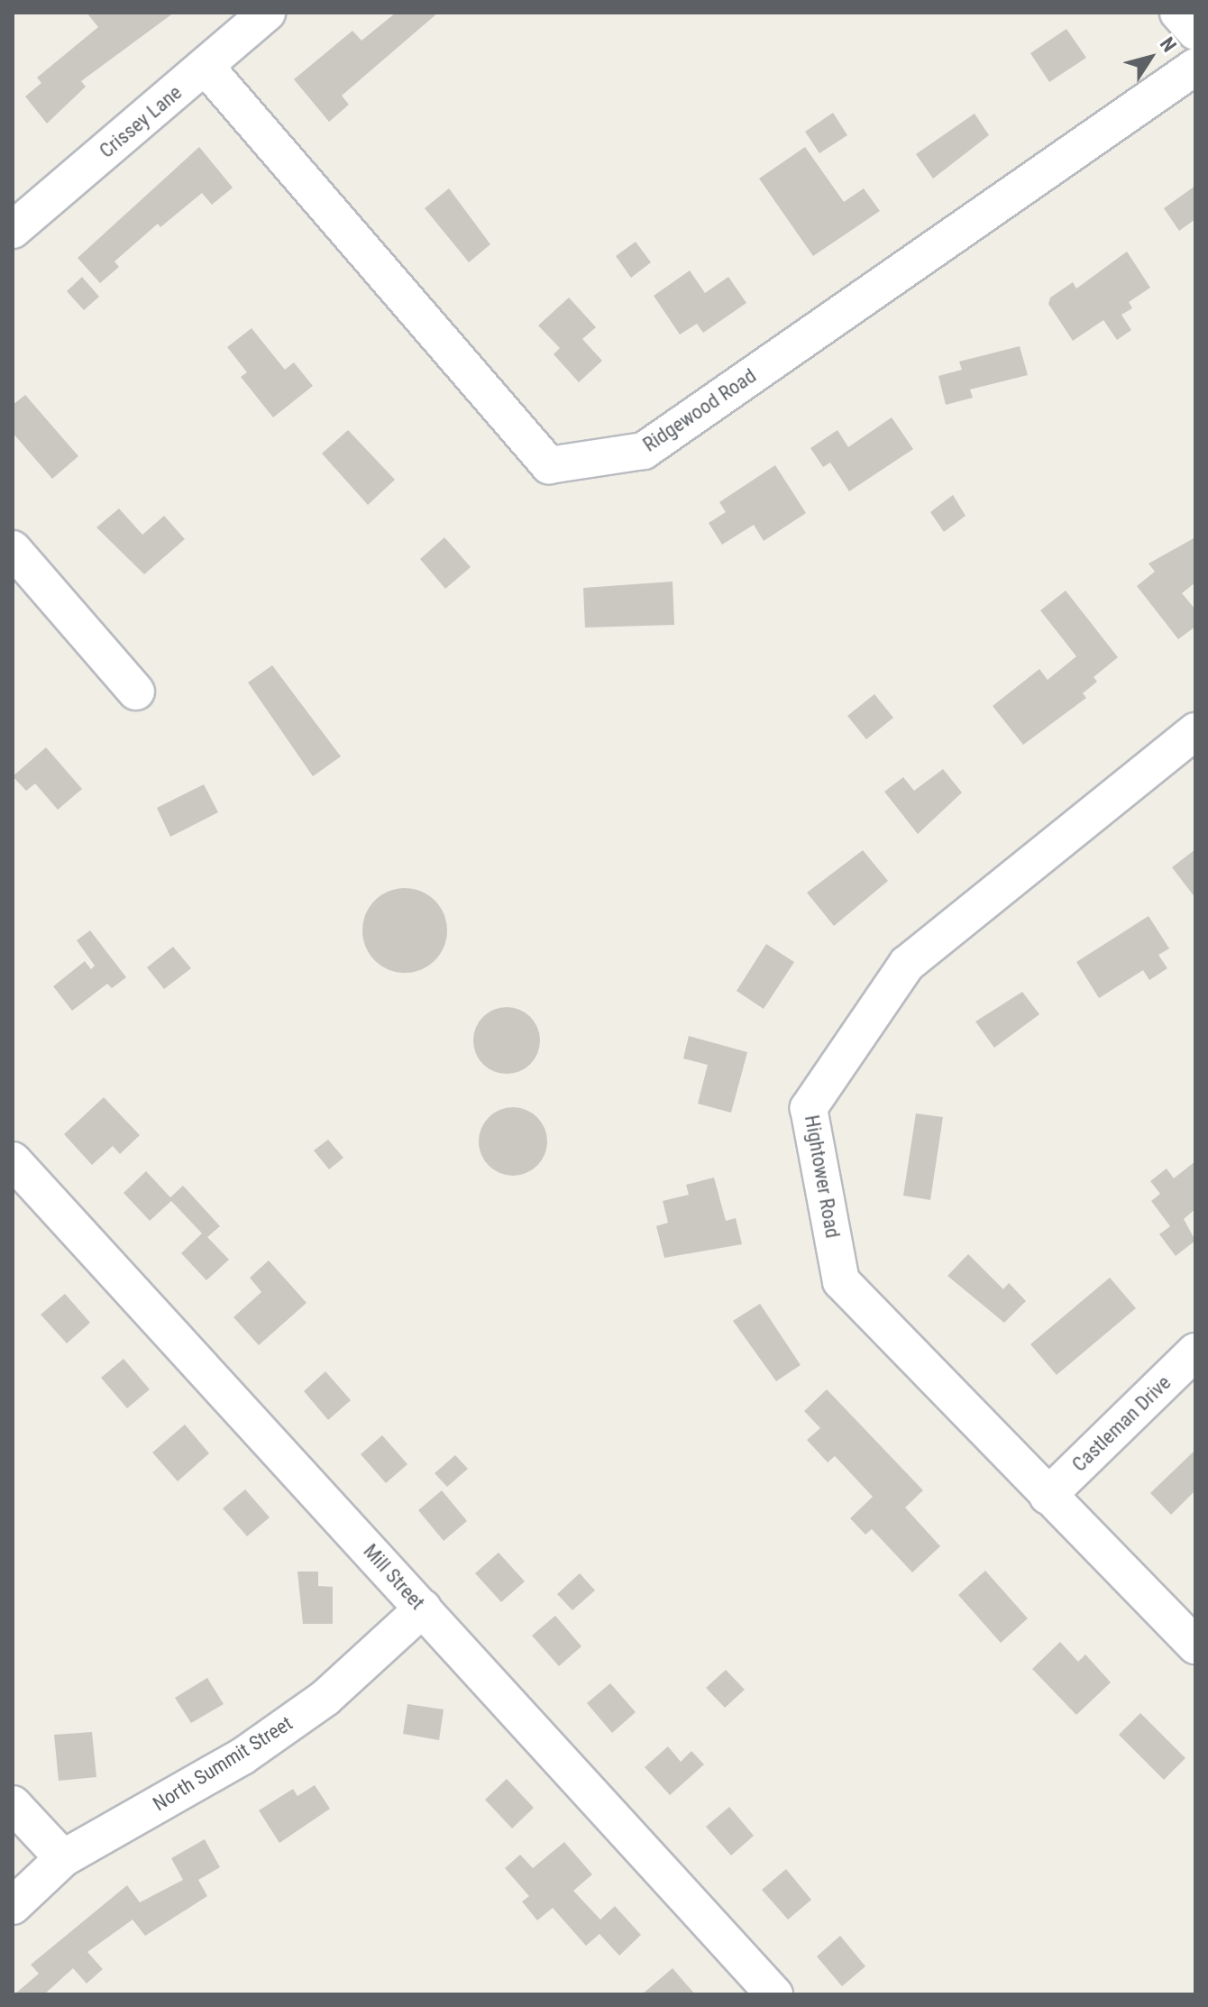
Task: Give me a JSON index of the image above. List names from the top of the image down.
{
  "streets": {
    "street": [
      "Crissey Lane",
      "Ridgewood Road",
      "Hightower Road",
      "Castleman Drive",
      "Mill Street",
      "North Summit Street"
    ]
  },
  "crossings": [
    ["Crissey Lane", "Ridgewood Road"],
    ["Hightower Road", "Castleman Drive"],
    ["Mill Street", "North Summit Street"]
  ],
  "north": "top right"
}
